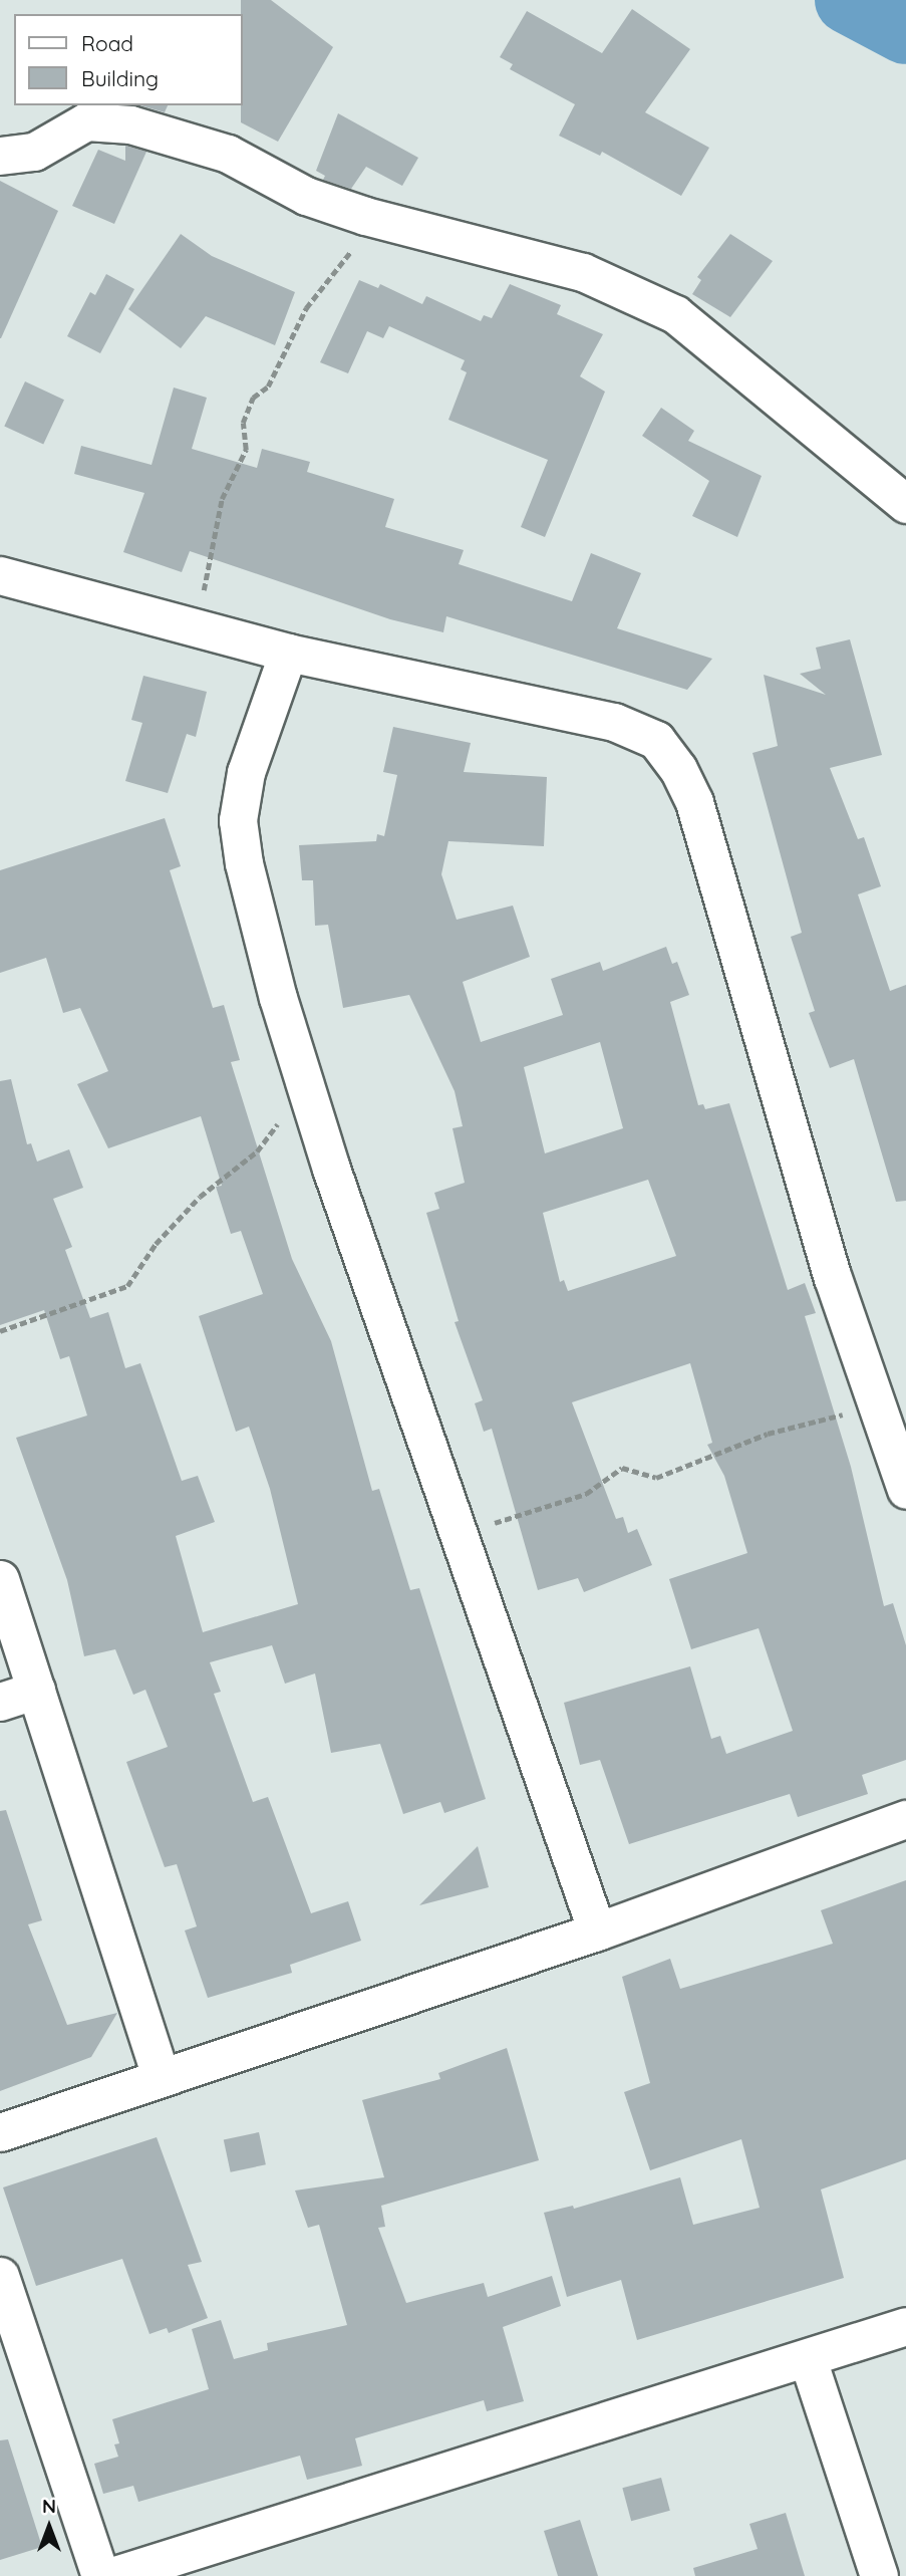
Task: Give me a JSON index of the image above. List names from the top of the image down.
{
  "legend": ["Road", "Building"],
  "north": "top"
}
